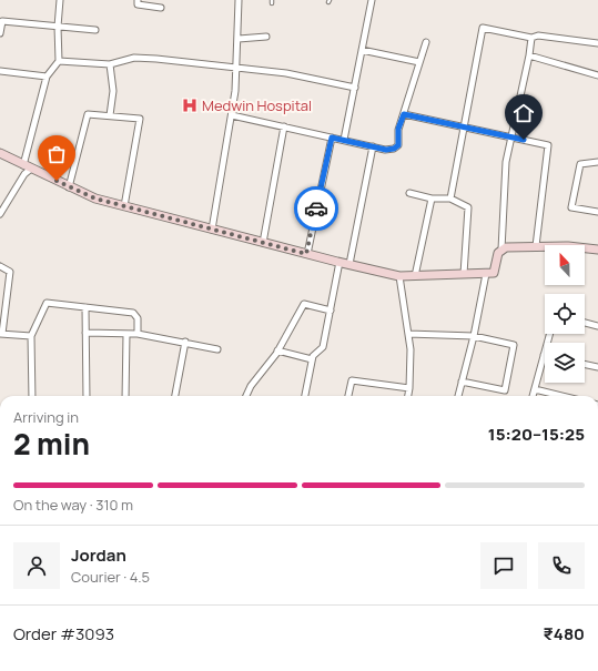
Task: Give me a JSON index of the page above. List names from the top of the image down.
{
  "places": {
    "hospital": ["Medwin Hospital"]
  },
  "north": "top",
  "page": {
    "heading": ["2 min", "Arriving in", "15:20–15:25"],
    "panel": [
      "Jordan",
      "Courier · 4.5",
      "Order #3093",
      "₹480"
    ],
    "bar": "On the way · 310 m"
  }
}
